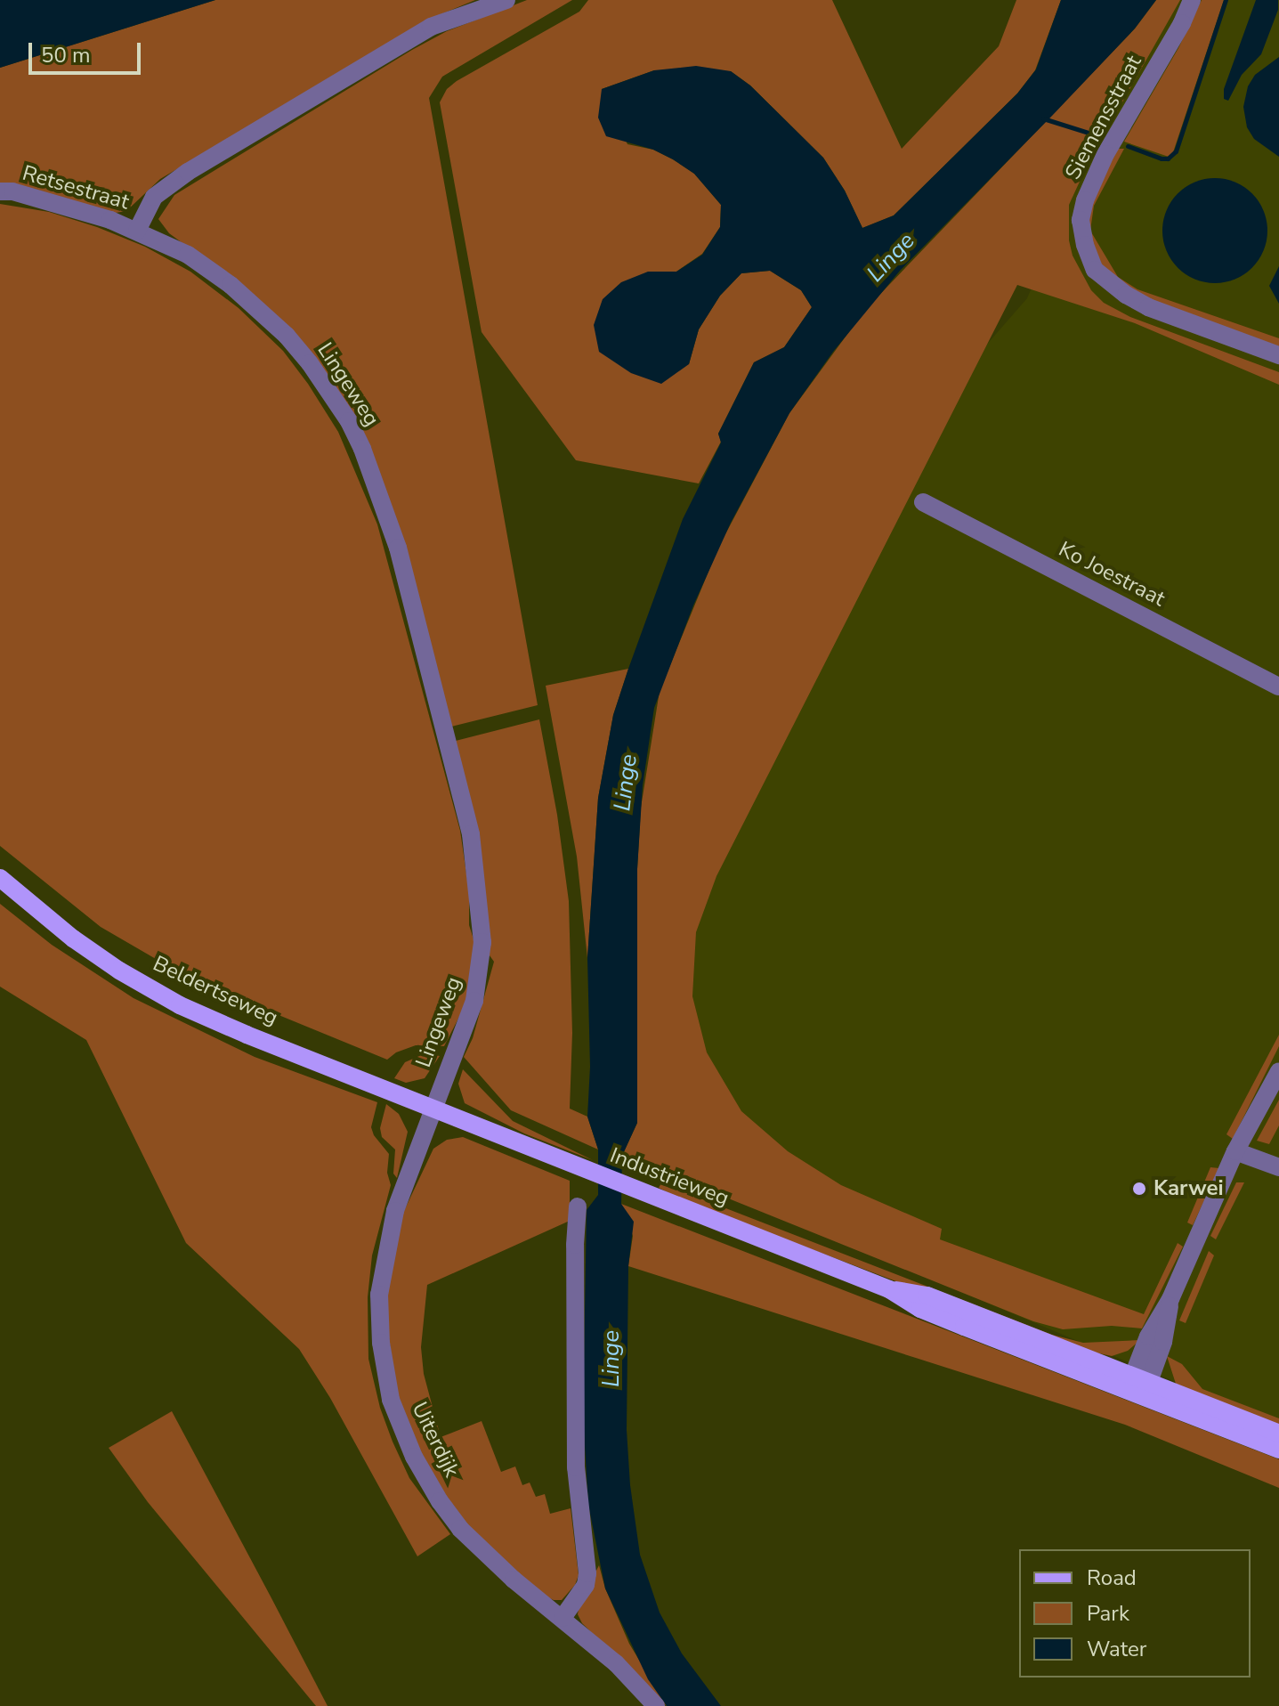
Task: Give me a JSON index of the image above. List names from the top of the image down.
{
  "streets": {
    "main road": ["Beldertseweg", "Industrieweg"],
    "street": [
      "Siemensstraat",
      "Retsestraat",
      "Lingeweg",
      "Ko Joestraat",
      "Uiterdijk"
    ]
  },
  "crossings": [
    ["Retsestraat", "Lingeweg"],
    ["Lingeweg", "Beldertseweg"],
    ["Lingeweg", "Industrieweg"],
    ["Lingeweg", "Uiterdijk"],
    ["Beldertseweg", "Industrieweg"],
    ["Beldertseweg", "Uiterdijk"],
    ["Industrieweg", "Uiterdijk"]
  ],
  "water": ["Linge"],
  "places": ["Karwei"],
  "legend": ["Road", "Park", "Water"],
  "scale_bar": "50 m"
}
